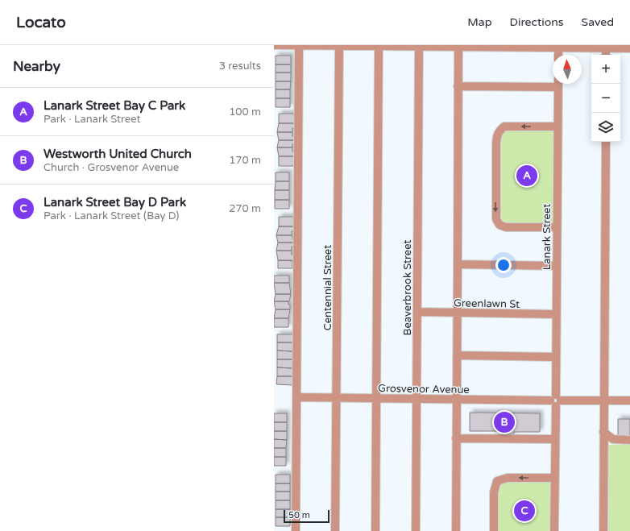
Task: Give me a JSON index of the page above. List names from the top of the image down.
{
  "streets": {
    "street": [
      "Lanark Street",
      "Centennial Street",
      "Beaverbrook Street",
      "Greenlawn St",
      "Grosvenor Avenue"
    ]
  },
  "crossings": [
    ["Lanark Street", "Greenlawn St"],
    ["Lanark Street", "Grosvenor Avenue"],
    ["Centennial Street", "Grosvenor Avenue"],
    ["Beaverbrook Street", "Greenlawn St"],
    ["Beaverbrook Street", "Grosvenor Avenue"]
  ],
  "scale_bar": "50 m",
  "north": "top",
  "page": {
    "header": "Locato",
    "nav": ["Map", "Directions", "Saved"],
    "heading": ["Nearby", "3 results"],
    "map_buttons": ["+", "−"],
    "list": [
      {
        "mark": "A",
        "name": "Lanark Street Bay C Park",
        "note": "Park · Lanark Street",
        "value": "100 m"
      },
      {
        "mark": "B",
        "name": "Westworth United Church",
        "note": "Church · Grosvenor Avenue",
        "value": "170 m"
      },
      {
        "mark": "C",
        "name": "Lanark Street Bay D Park",
        "note": "Park · Lanark Street (Bay D)",
        "value": "270 m"
      }
    ],
    "pins": ["A", "B", "C"],
    "scale": "50 m"
  }
}
